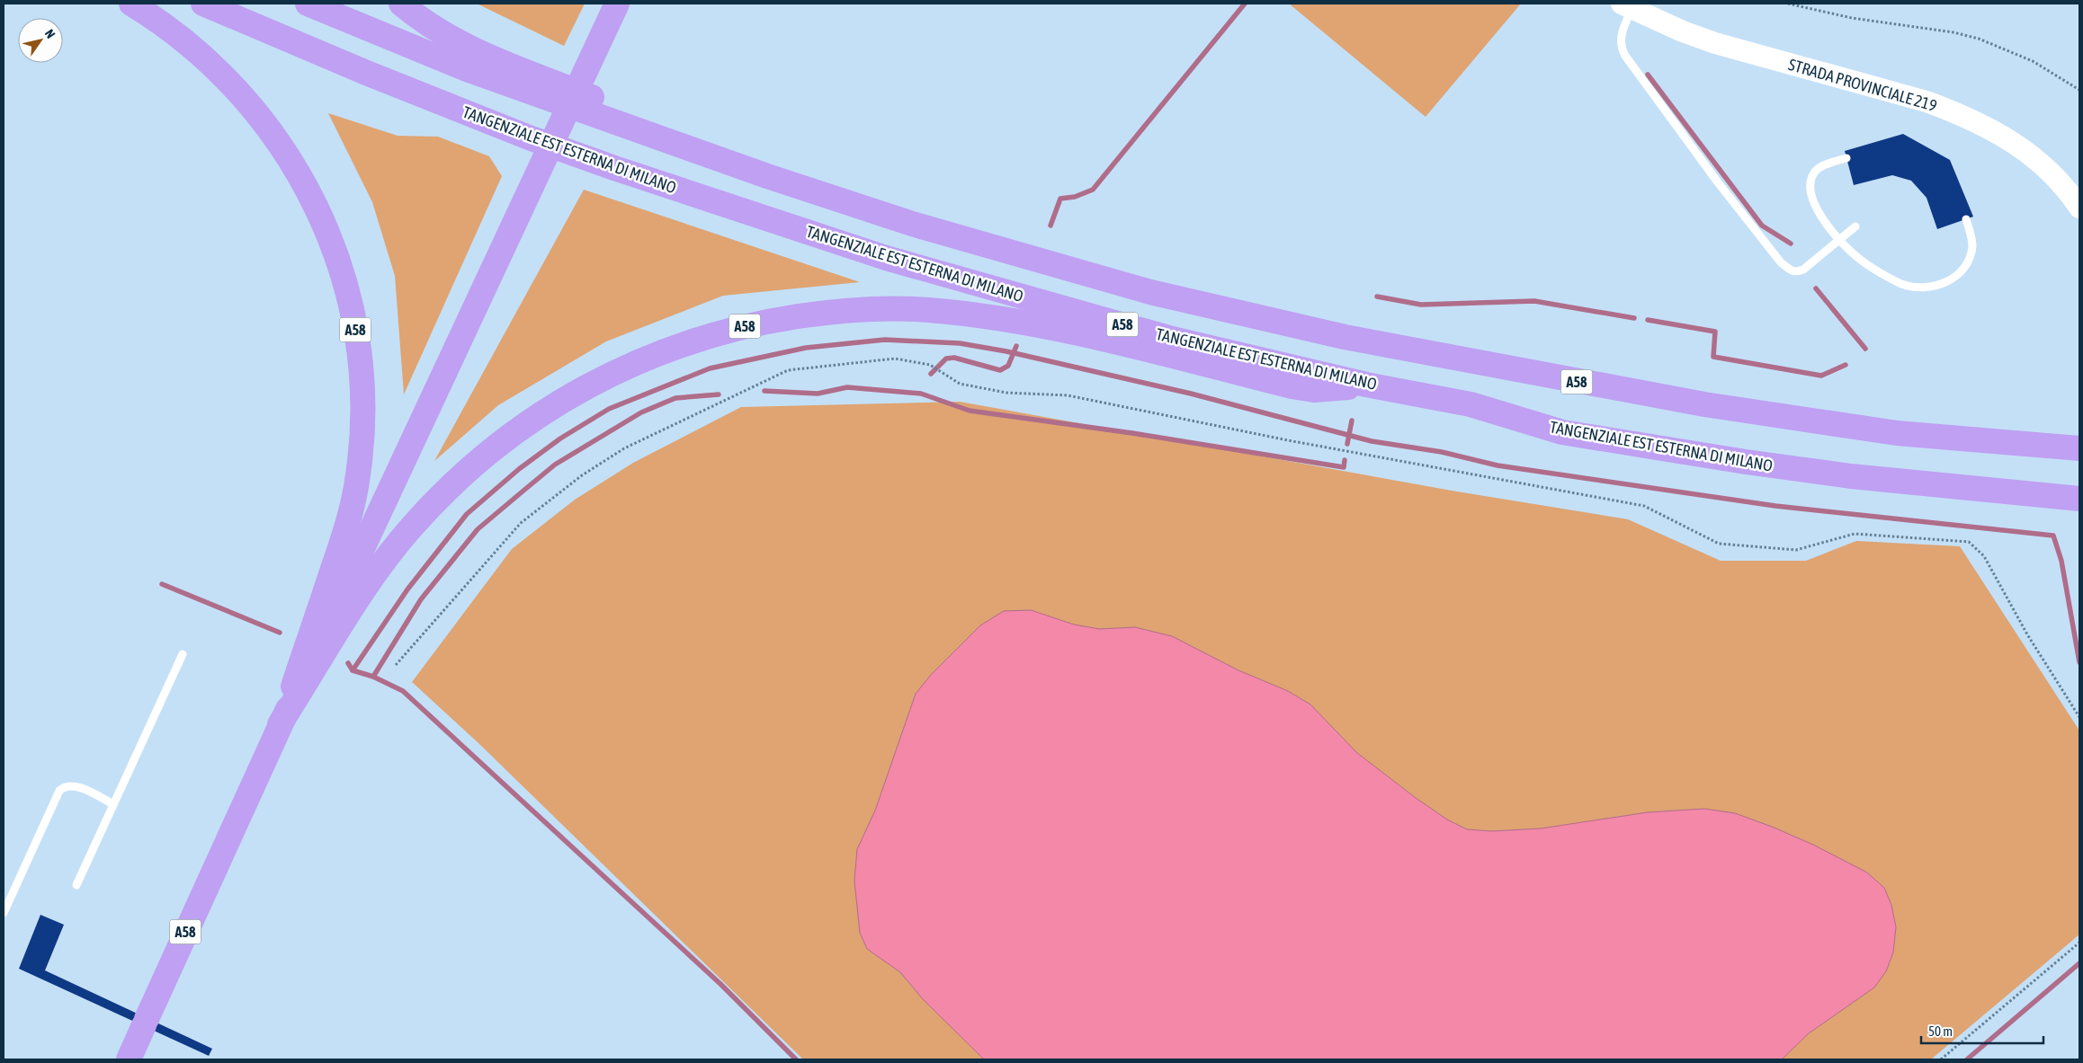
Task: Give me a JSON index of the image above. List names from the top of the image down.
{
  "streets": {
    "highway": ["TANGENZIALE EST ESTERNA DI MILANO", "A58"],
    "street": ["STRADA PROVINCIALE 219"]
  },
  "crossings": [
    ["TANGENZIALE EST ESTERNA DI MILANO", "A58"]
  ],
  "scale_bar": "50 m",
  "north": "top right"
}
